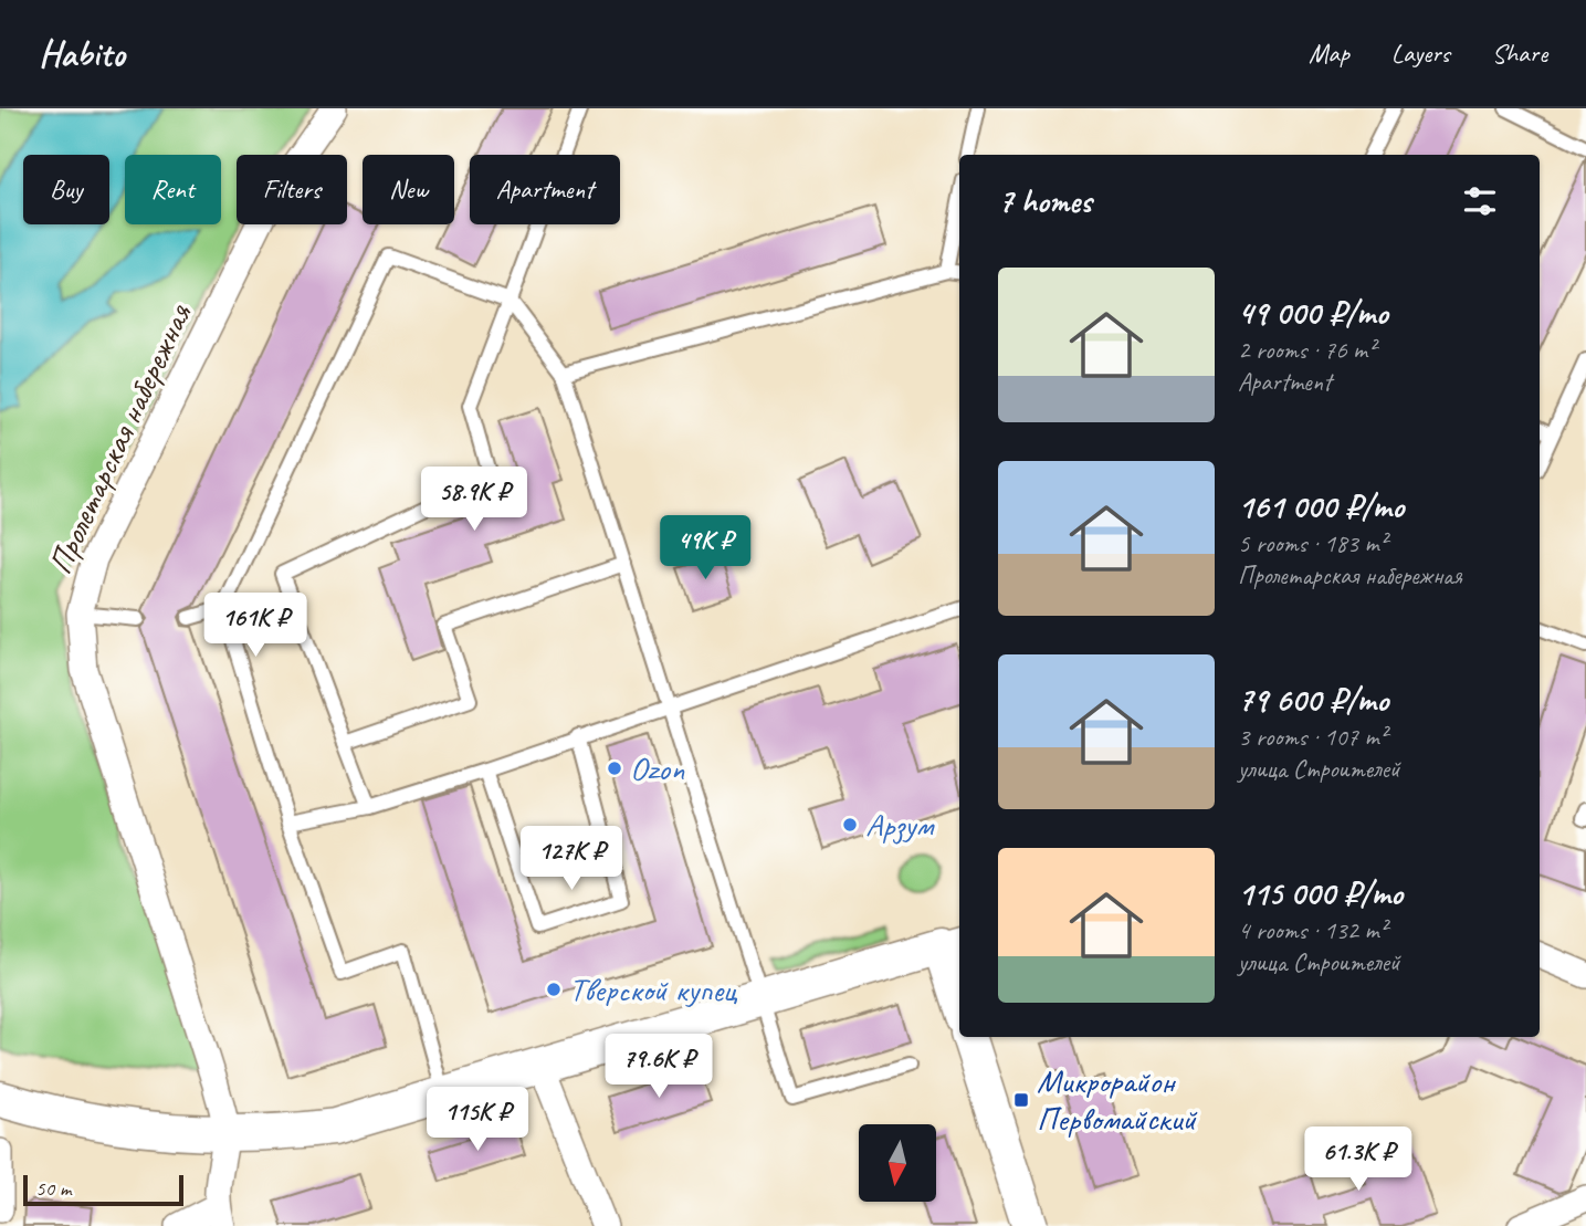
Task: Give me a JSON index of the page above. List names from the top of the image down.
{
  "streets": {
    "street": ["Пролетарская набережная"]
  },
  "places": {
    "other": ["Ozon", "Арзум", "Тверской купец"],
    "transit": ["Микрорайон Первомайский"]
  },
  "scale_bar": "50 m",
  "north": "bottom",
  "page": {
    "header": "Habito",
    "nav": ["Map", "Layers", "Share"],
    "chip": [
      "Buy",
      "Rent",
      "Filters",
      "New",
      "Apartment"
    ],
    "heading": "7 homes",
    "list": [
      {
        "name": "49 000 ₽/mo",
        "note": "2 rooms · 76 m² · Apartment"
      },
      {
        "name": "161 000 ₽/mo",
        "note": "5 rooms · 183 m² · Пролетарская набережная"
      },
      {
        "name": "79 600 ₽/mo",
        "note": "3 rooms · 107 m² · улица Строителей"
      },
      {
        "name": "115 000 ₽/mo",
        "note": "4 rooms · 132 m² · улица Строителей"
      }
    ],
    "price": [
      "58.9K ₽",
      "49K ₽",
      "161K ₽",
      "127K ₽",
      "79.6K ₽",
      "115K ₽",
      "61.3K ₽"
    ],
    "scale": "50 m"
  }
}
